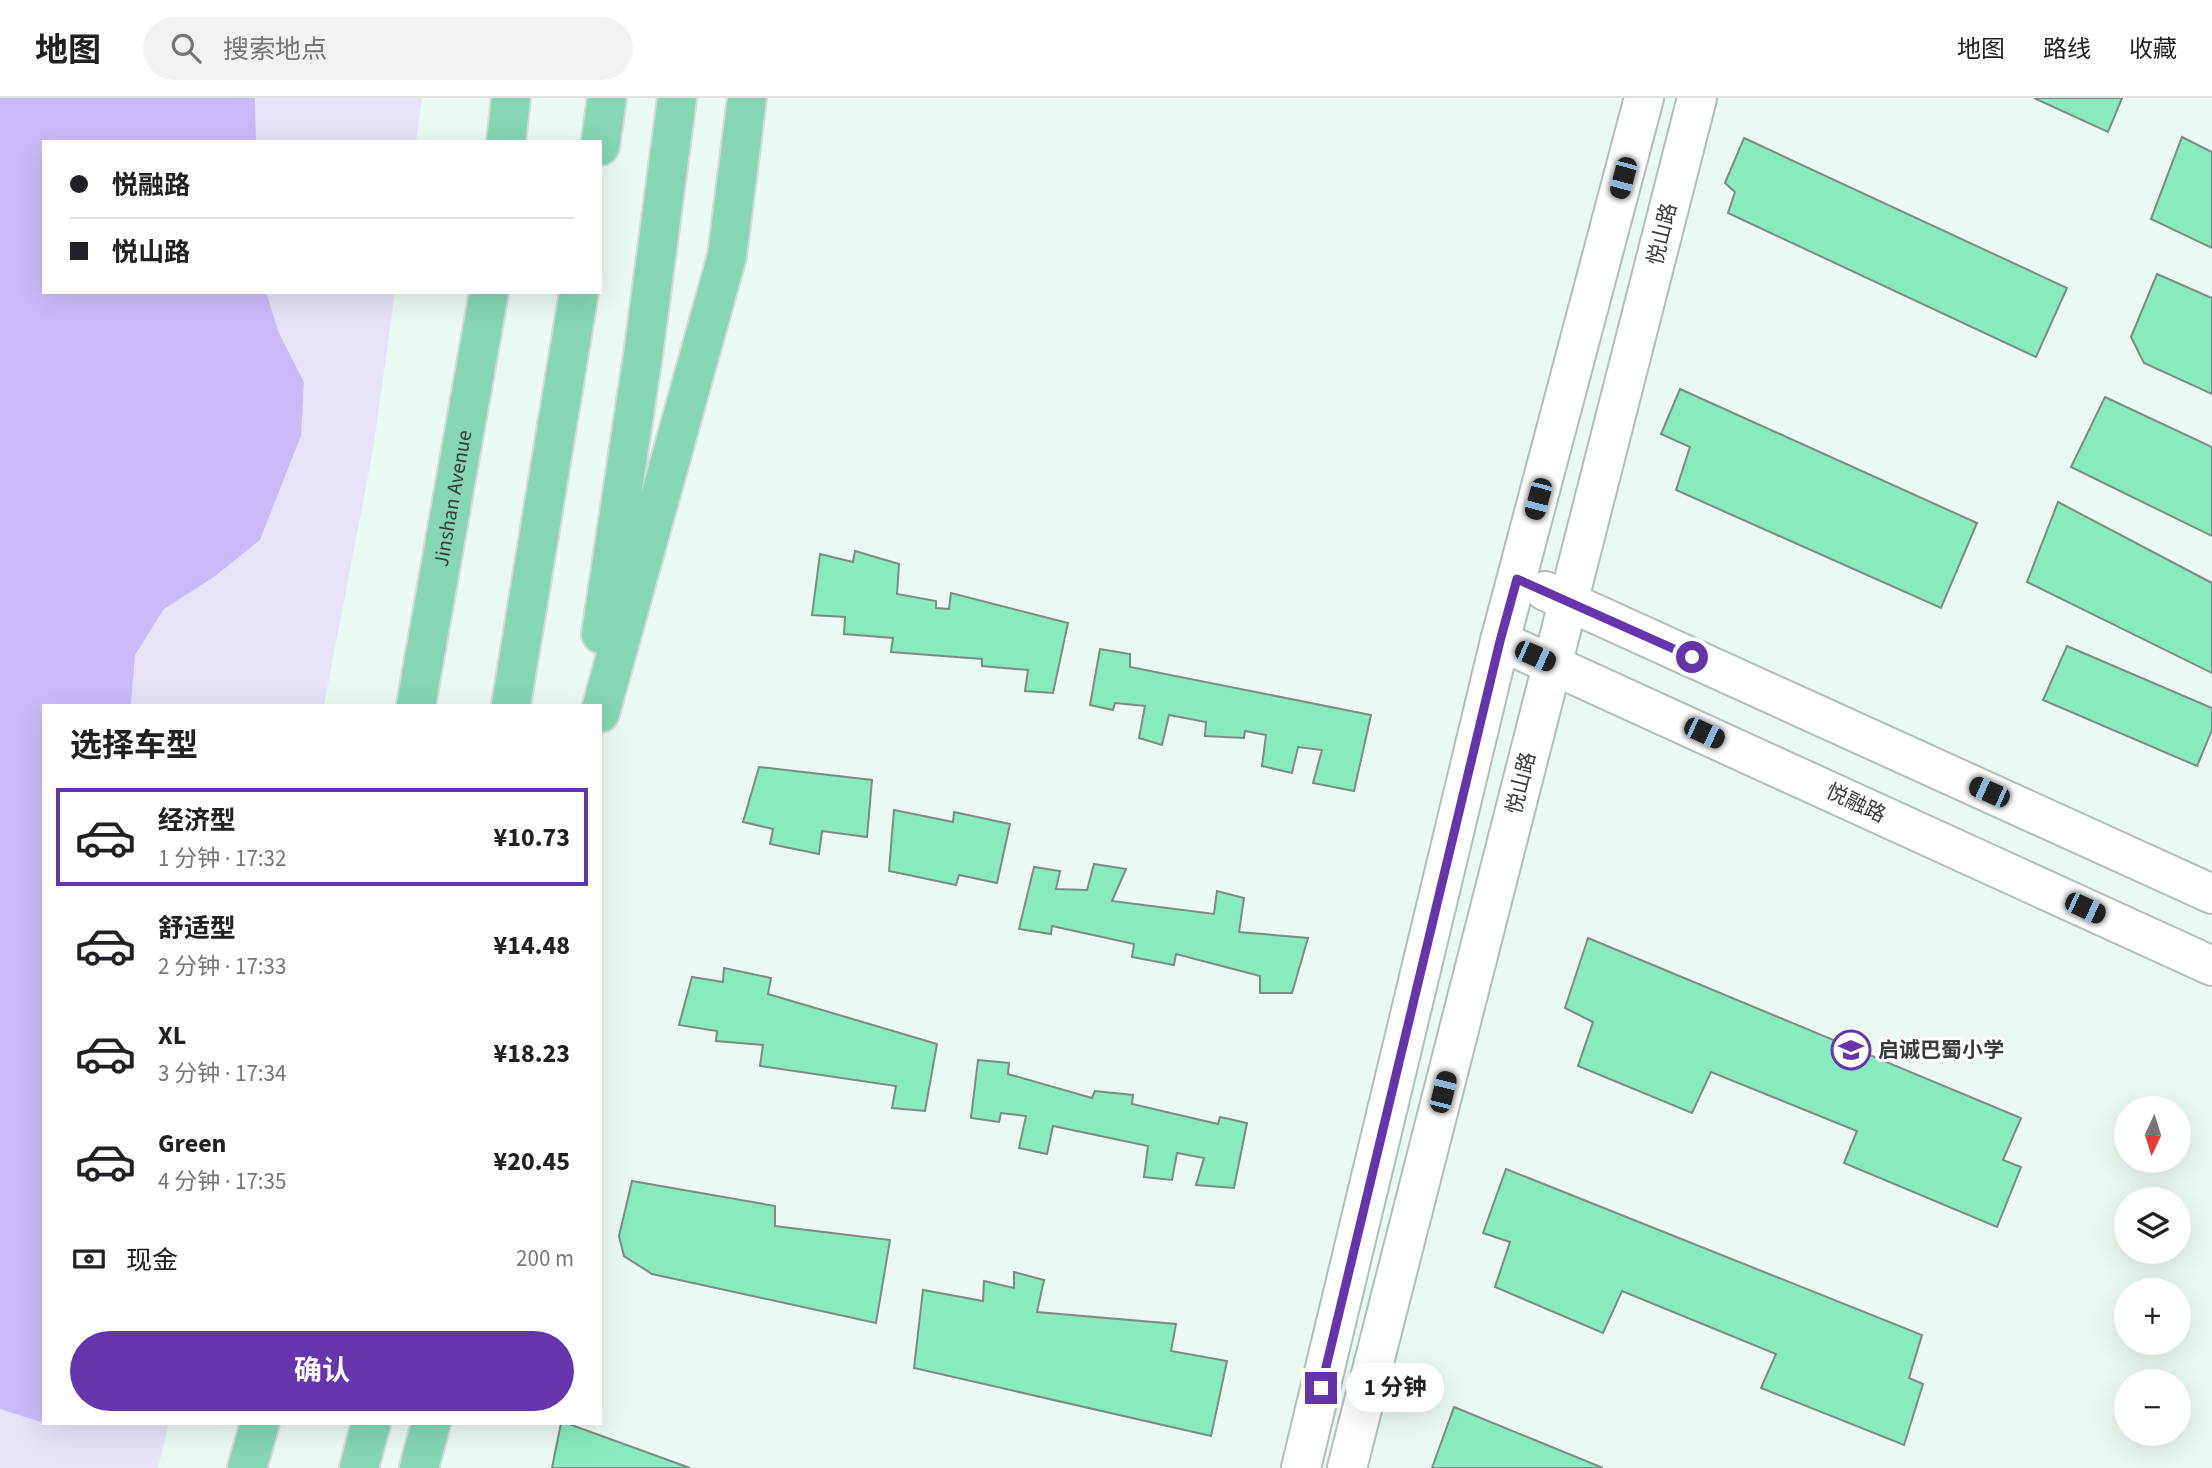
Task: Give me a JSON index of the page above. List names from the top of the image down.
{
  "streets": {
    "highway": ["Jinshan Avenue"],
    "main road": ["悦山路", "悦融路"]
  },
  "crossings": [
    ["悦山路", "悦融路"]
  ],
  "places": {
    "school or university": ["启诚巴蜀小学"]
  },
  "north": "bottom",
  "page": {
    "header": "地图",
    "search": "搜索地点",
    "nav": ["地图", "路线", "收藏"],
    "banner": ["悦融路", "悦山路"],
    "heading": "选择车型",
    "list": [
      {
        "name": "经济型",
        "note": "1 分钟 · 17:32",
        "value": "¥10.73"
      },
      {
        "name": "舒适型",
        "note": "2 分钟 · 17:33",
        "value": "¥14.48"
      },
      {
        "name": "XL",
        "note": "3 分钟 · 17:34",
        "value": "¥18.23"
      },
      {
        "name": "Green",
        "note": "4 分钟 · 17:35",
        "value": "¥20.45"
      }
    ],
    "map_buttons": ["+", "−"],
    "pay": ["现金", "200 m"],
    "buttons": "确认",
    "bubble": "1 分钟"
  }
}
